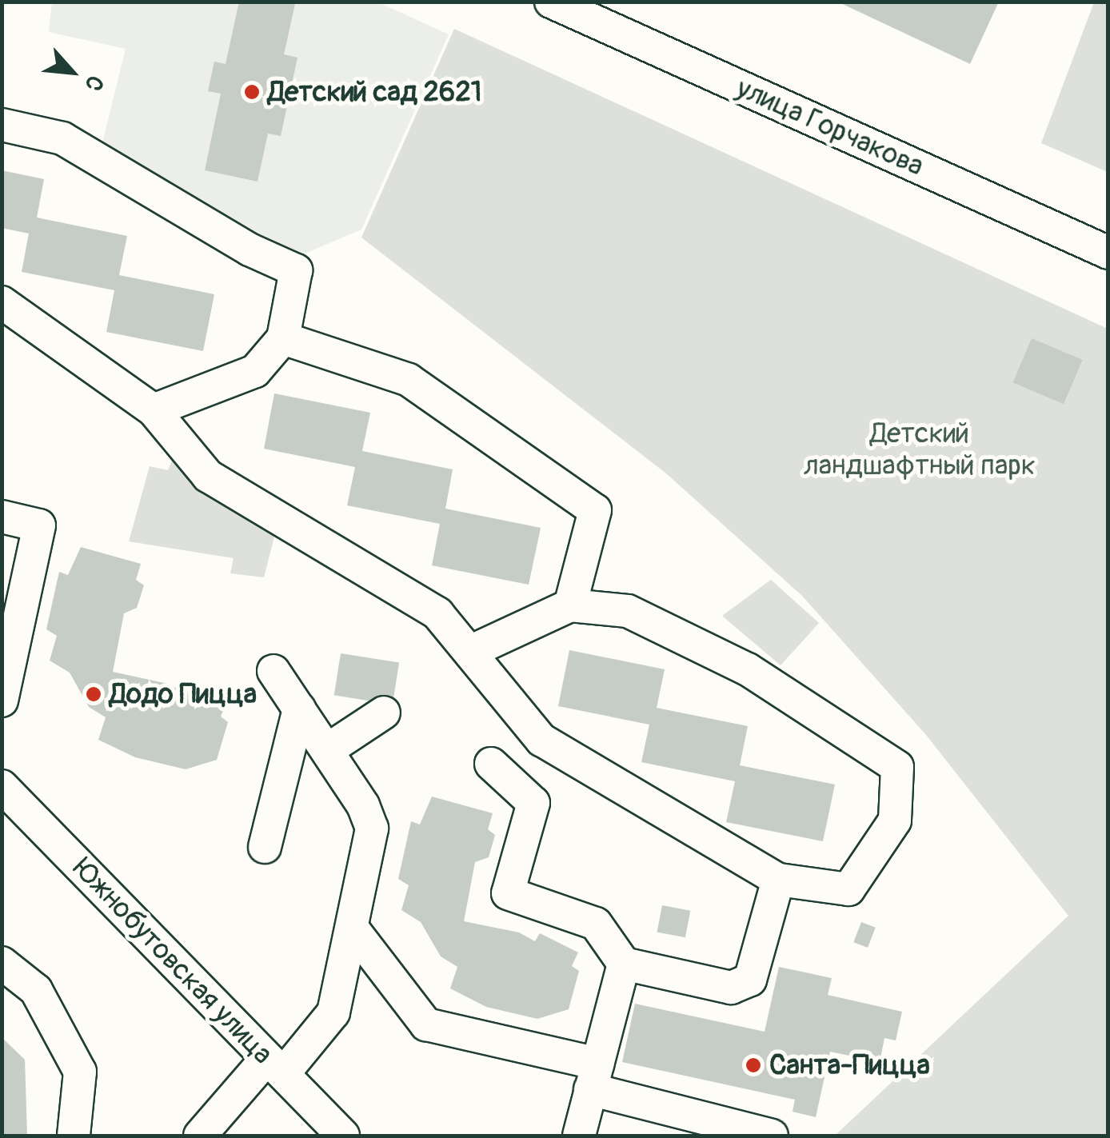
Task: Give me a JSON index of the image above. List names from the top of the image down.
{
  "streets": {
    "street": ["улица Горчакова", "Южнобутовская улица"]
  },
  "parks": ["Детский ландшафтный парк"],
  "places": ["Детский сад 2621", "Додо Пицца", "Санта-Пицца"],
  "north": "bottom right"
}
